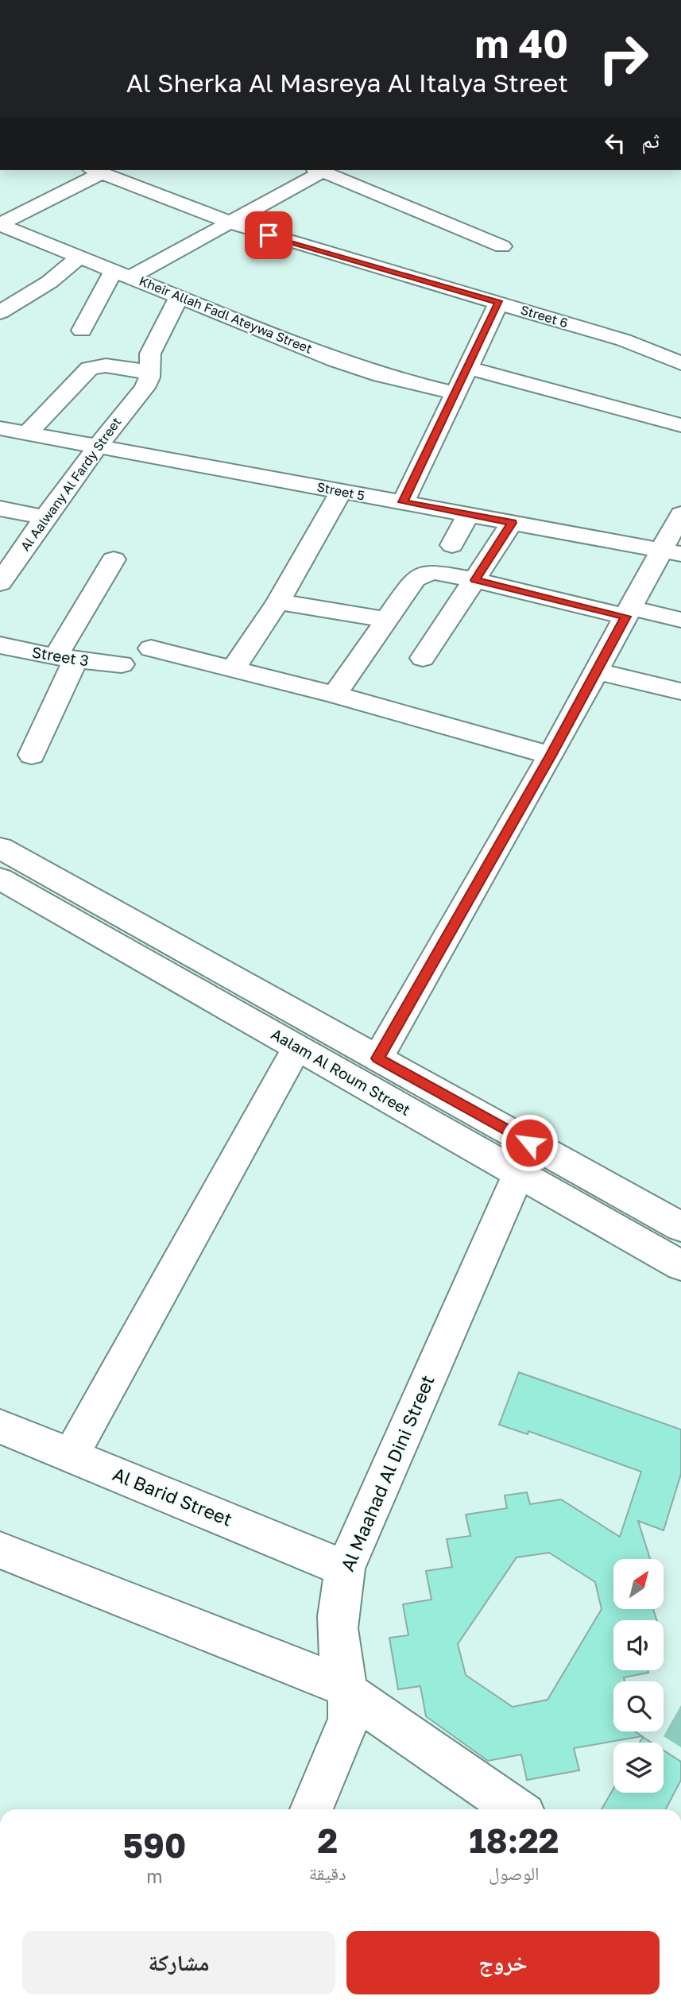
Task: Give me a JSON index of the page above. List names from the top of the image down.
{
  "streets": {
    "street": [
      "Kheir Allah Fadl Ateywa Street",
      "Street 6",
      "Al Aalwany Al Fardy Street",
      "Street 5",
      "Street 3",
      "Aalam Al Roum Street",
      "Al Maahad Al Dini Street",
      "Al Barid Street"
    ]
  },
  "crossings": [
    ["Kheir Allah Fadl Ateywa Street", "Al Aalwany Al Fardy Street"],
    ["Al Aalwany Al Fardy Street", "Street 5"],
    ["Aalam Al Roum Street", "Al Maahad Al Dini Street"],
    ["Al Maahad Al Dini Street", "Al Barid Street"]
  ],
  "north": "top right",
  "page": {
    "turn": ["40 m", "Al Sherka Al Masreya Al Italya Street"],
    "then": "ثم",
    "eta": [
      "18:22",
      "الوصول",
      "2",
      "دقيقة",
      "590",
      "m"
    ],
    "buttons": ["خروج", "مشاركة"]
  }
}
